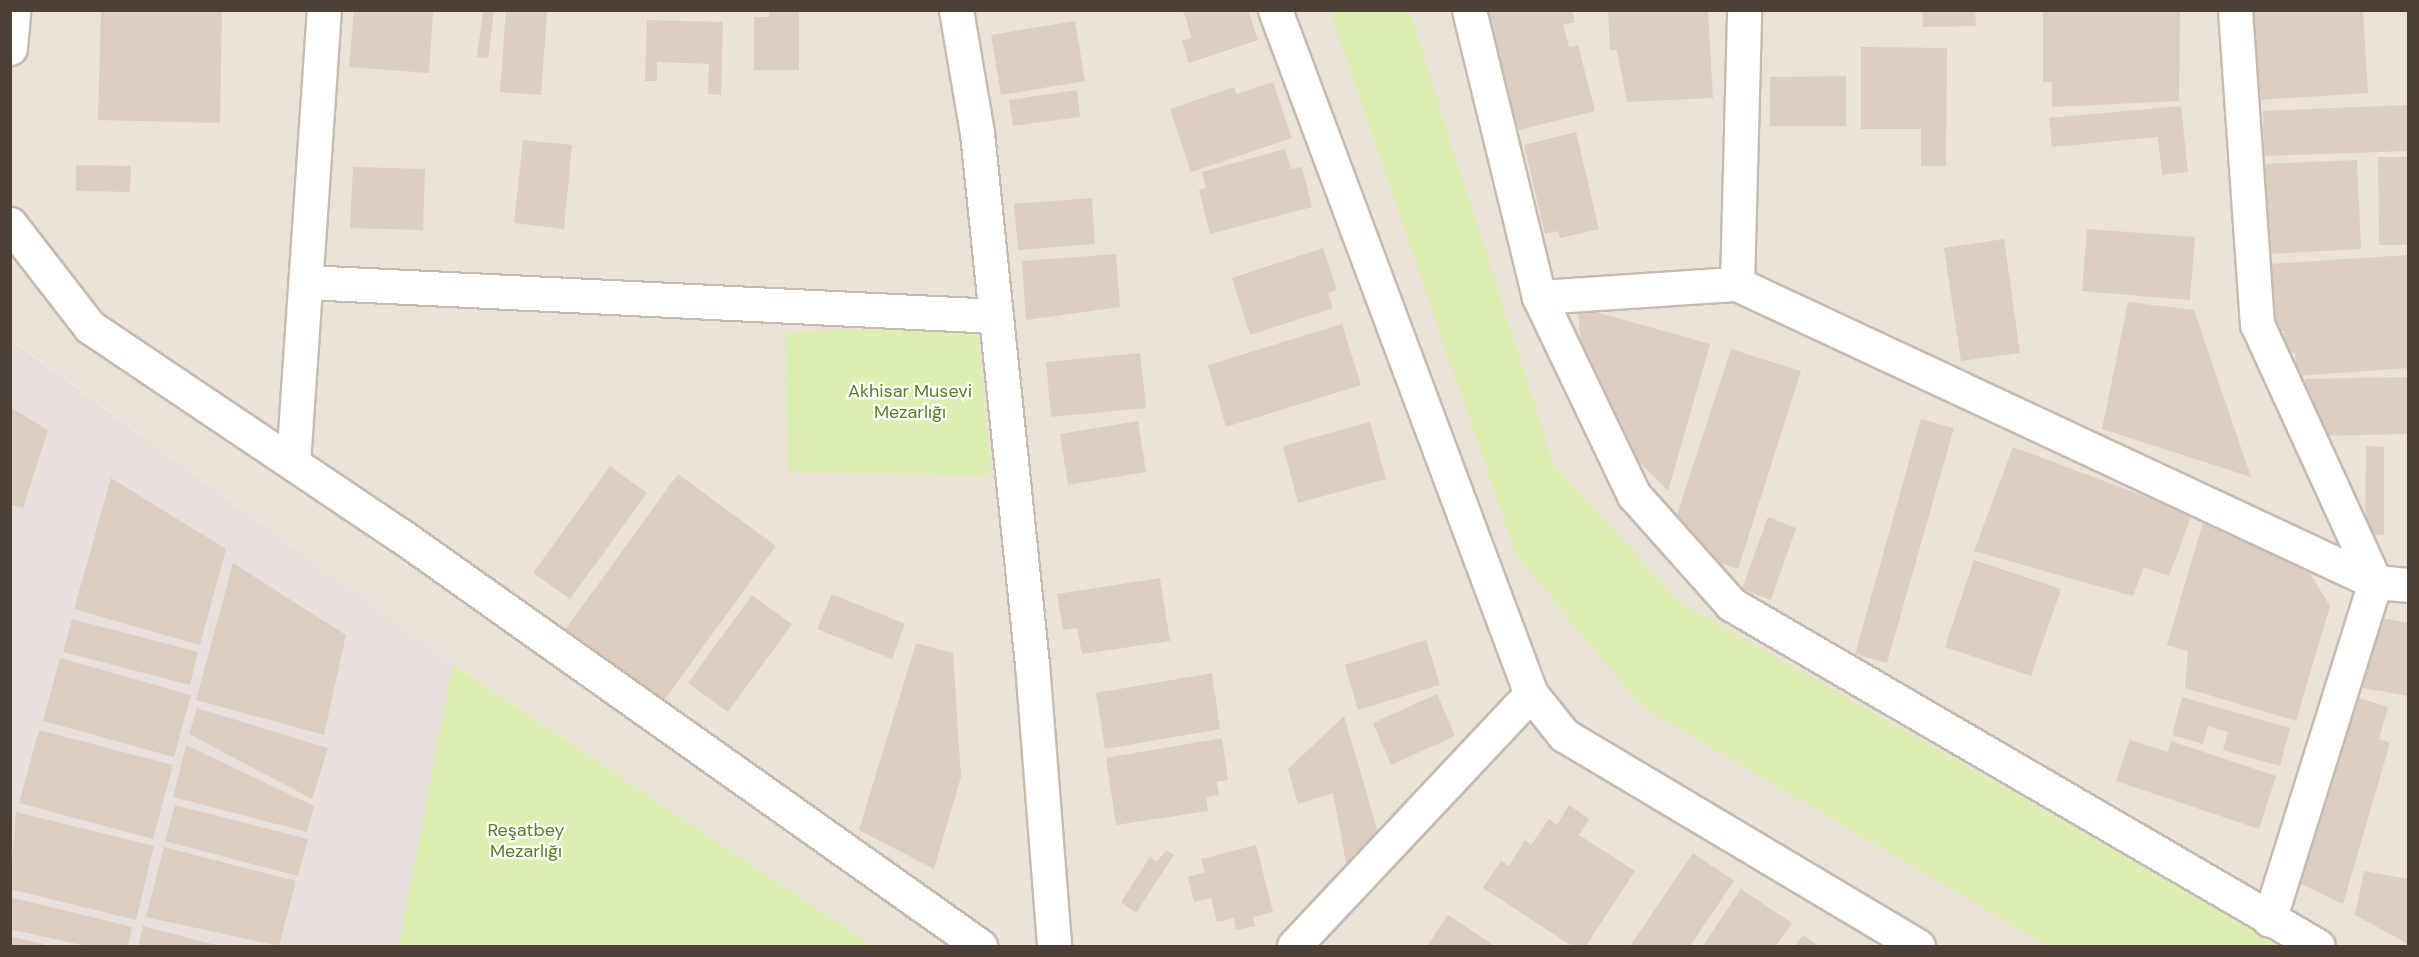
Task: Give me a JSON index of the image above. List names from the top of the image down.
{
  "parks": ["Akhisar Musevi Mezarlığı", "Reşatbey Mezarlığı"]
}
